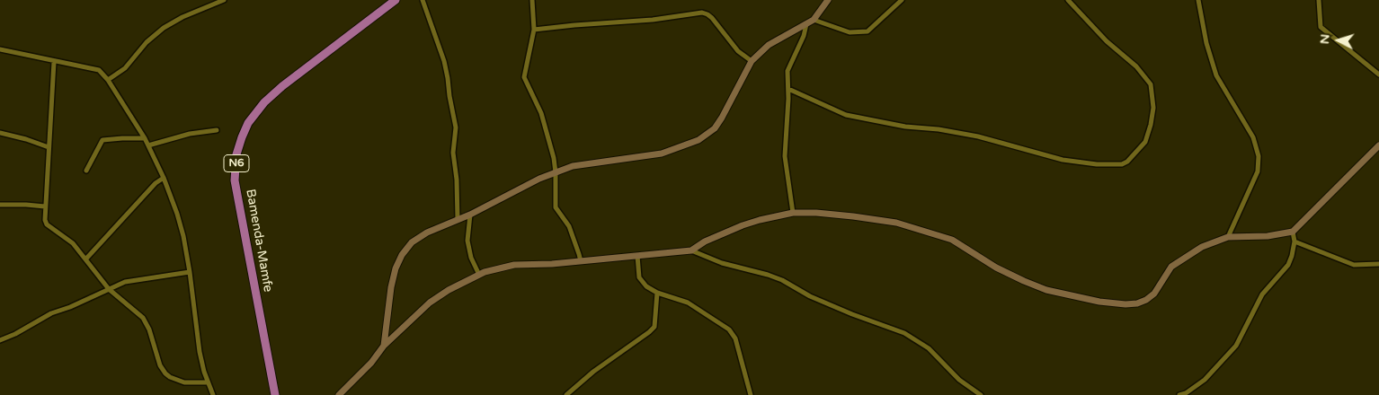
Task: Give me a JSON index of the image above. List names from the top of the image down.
{
  "streets": {
    "highway": ["N6", "Bamenda-Mamfe"]
  },
  "north": "left"
}
